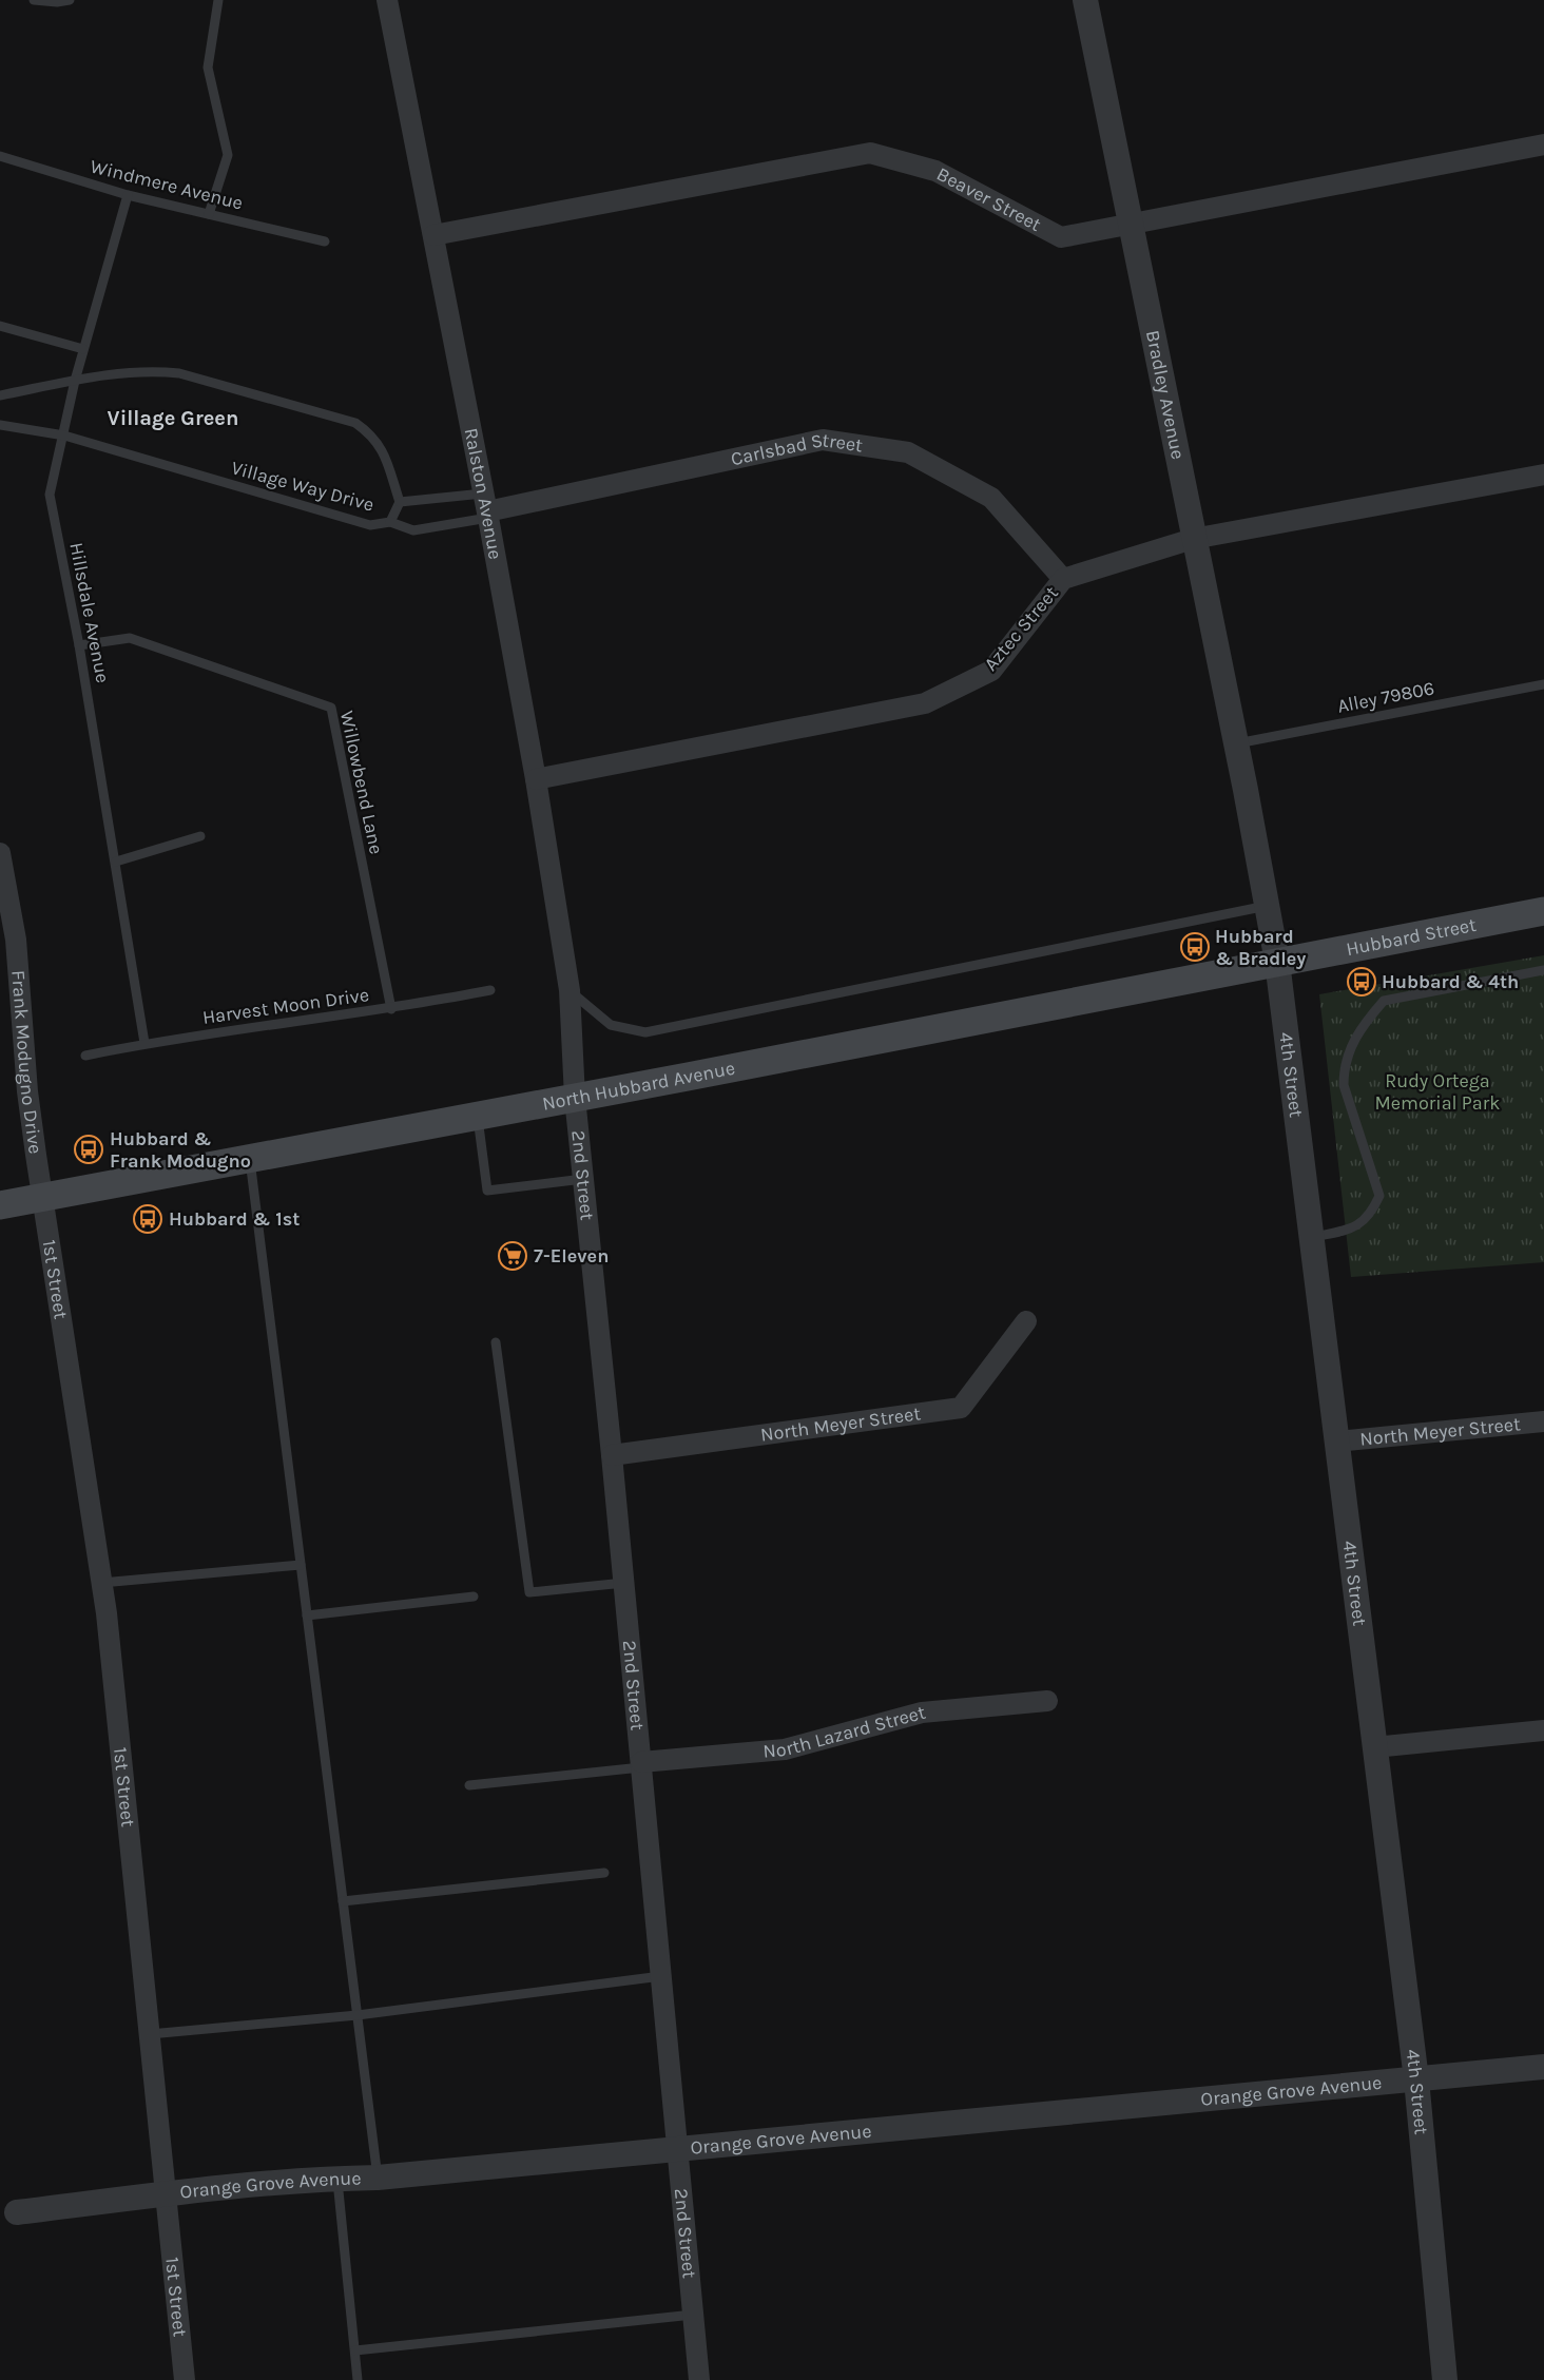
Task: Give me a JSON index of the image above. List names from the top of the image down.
{
  "streets": {
    "main road": ["Hubbard Street", "North Hubbard Avenue"],
    "street": [
      "Beaver Street",
      "Bradley Avenue",
      "Carlsbad Street",
      "Ralston Avenue",
      "Aztec Street",
      "Frank Modugno Drive",
      "4th Street",
      "2nd Street",
      "1st Street",
      "North Meyer Street",
      "North Lazard Street",
      "Orange Grove Avenue"
    ],
    "lane": [
      "Windmere Avenue",
      "Village Way Drive",
      "Hillsdale Avenue",
      "Alley 79806",
      "Willowbend Lane",
      "Harvest Moon Drive"
    ]
  },
  "crossings": [
    ["Windmere Avenue", "Hillsdale Avenue"],
    ["Beaver Street", "Bradley Avenue"],
    ["Beaver Street", "Ralston Avenue"],
    ["Bradley Avenue", "Aztec Street"],
    ["Bradley Avenue", "Alley 79806"],
    ["Bradley Avenue", "4th Street"],
    ["Carlsbad Street", "Ralston Avenue"],
    ["Carlsbad Street", "Aztec Street"],
    ["Village Way Drive", "Hillsdale Avenue"],
    ["Ralston Avenue", "Aztec Street"],
    ["Ralston Avenue", "2nd Street"],
    ["Hillsdale Avenue", "Willowbend Lane"],
    ["Hillsdale Avenue", "Harvest Moon Drive"],
    ["Willowbend Lane", "Harvest Moon Drive"],
    ["Hubbard Street", "4th Street"],
    ["Hubbard Street", "North Hubbard Avenue"],
    ["Frank Modugno Drive", "North Hubbard Avenue"],
    ["Frank Modugno Drive", "1st Street"],
    ["4th Street", "North Hubbard Avenue"],
    ["4th Street", "North Meyer Street"],
    ["4th Street", "Orange Grove Avenue"],
    ["North Hubbard Avenue", "2nd Street"],
    ["North Hubbard Avenue", "1st Street"],
    ["2nd Street", "North Meyer Street"],
    ["2nd Street", "North Lazard Street"],
    ["2nd Street", "Orange Grove Avenue"],
    ["1st Street", "Orange Grove Avenue"]
  ],
  "districts": ["Village Green"],
  "parks": ["Rudy Ortega Memorial Park"],
  "places": {
    "bus stop": [
      "Hubbard & Bradley",
      "Hubbard & 4th",
      "Hubbard & Frank Modugno",
      "Hubbard & 1st"
    ],
    "supermarket": ["7-Eleven"]
  }
}
